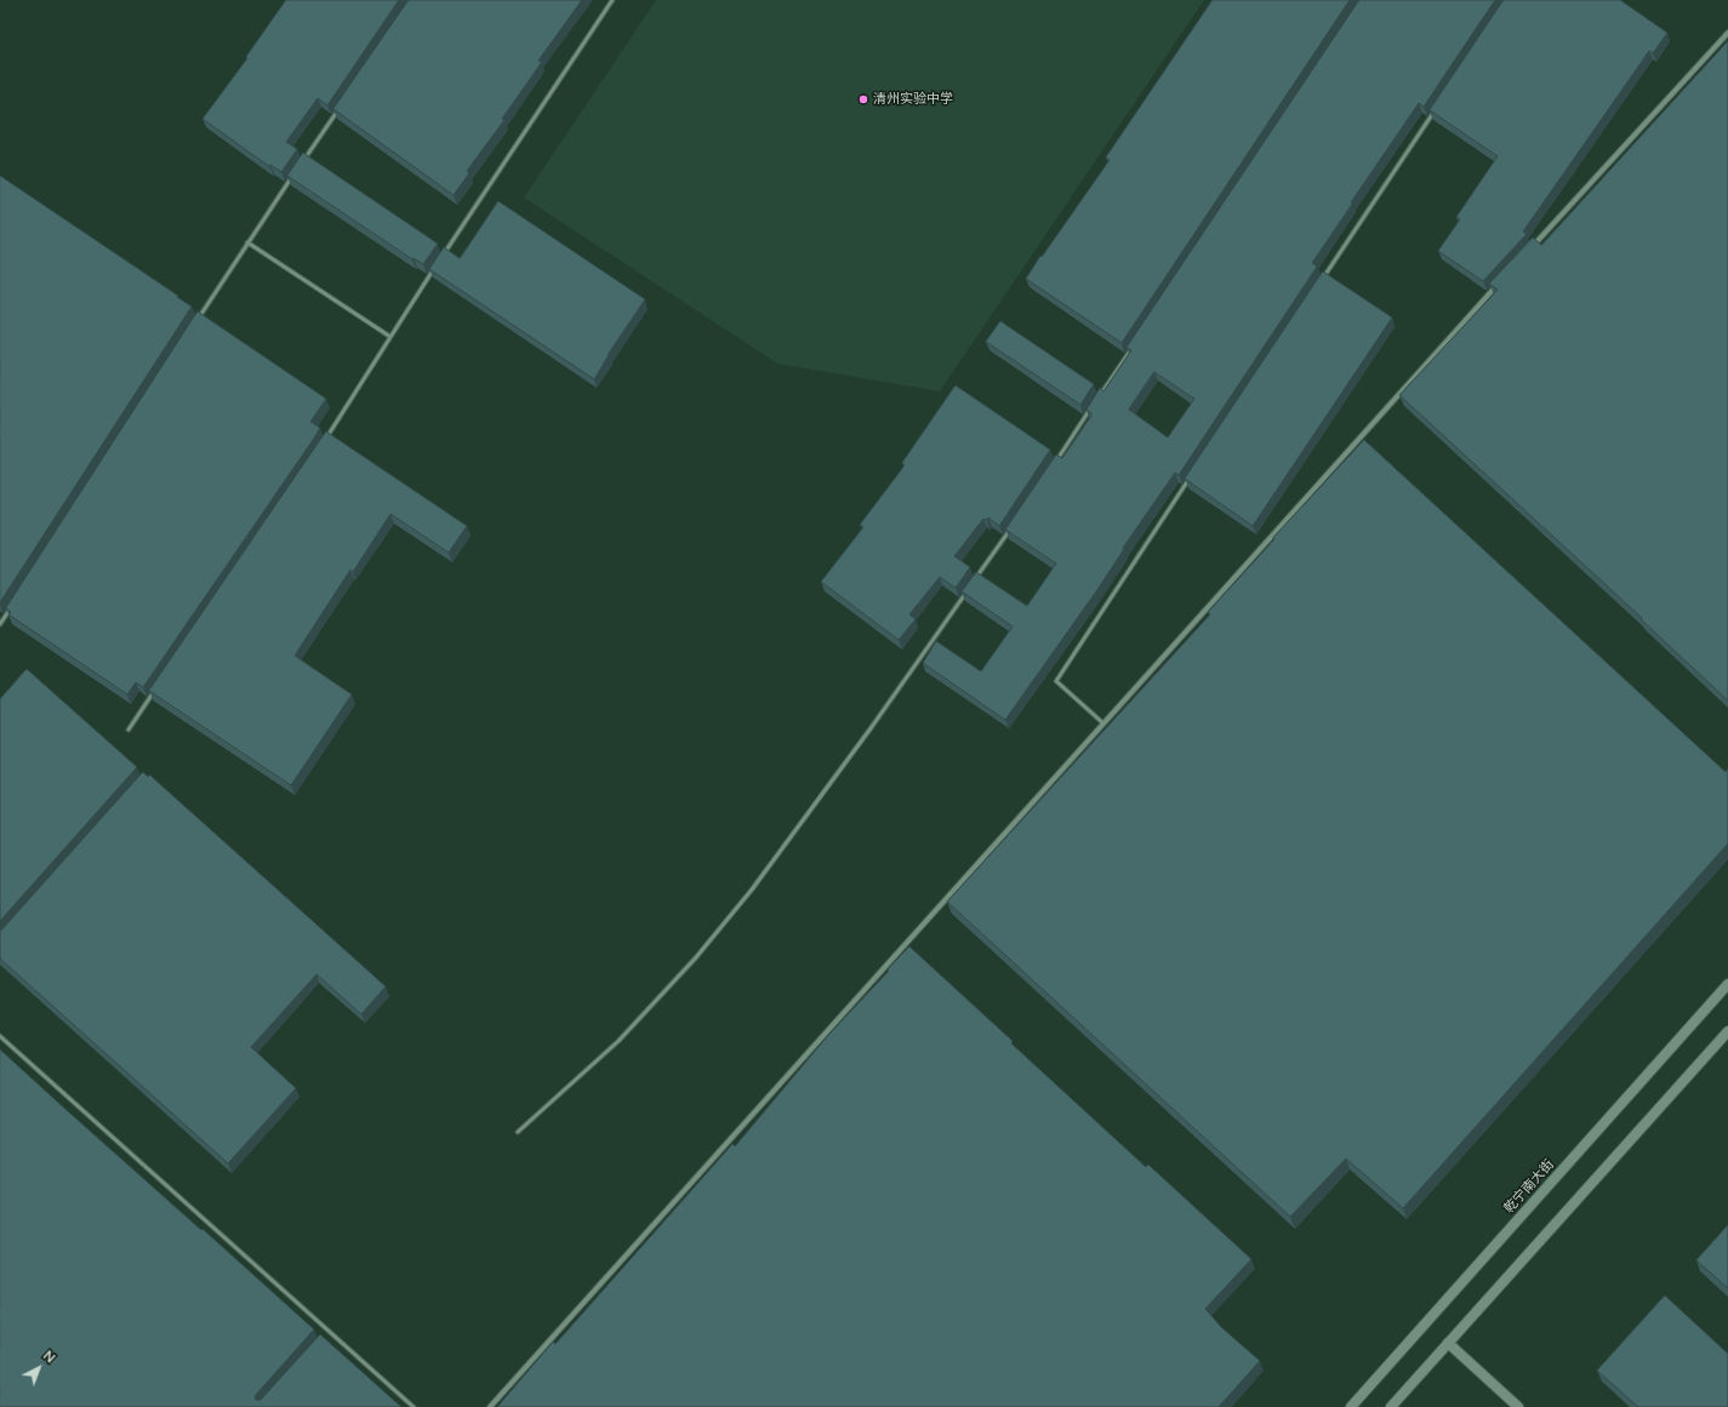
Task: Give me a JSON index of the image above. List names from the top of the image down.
{
  "streets": {
    "main road": ["乾宁南大街"]
  },
  "places": ["清州实验中学"],
  "north": "top right"
}
